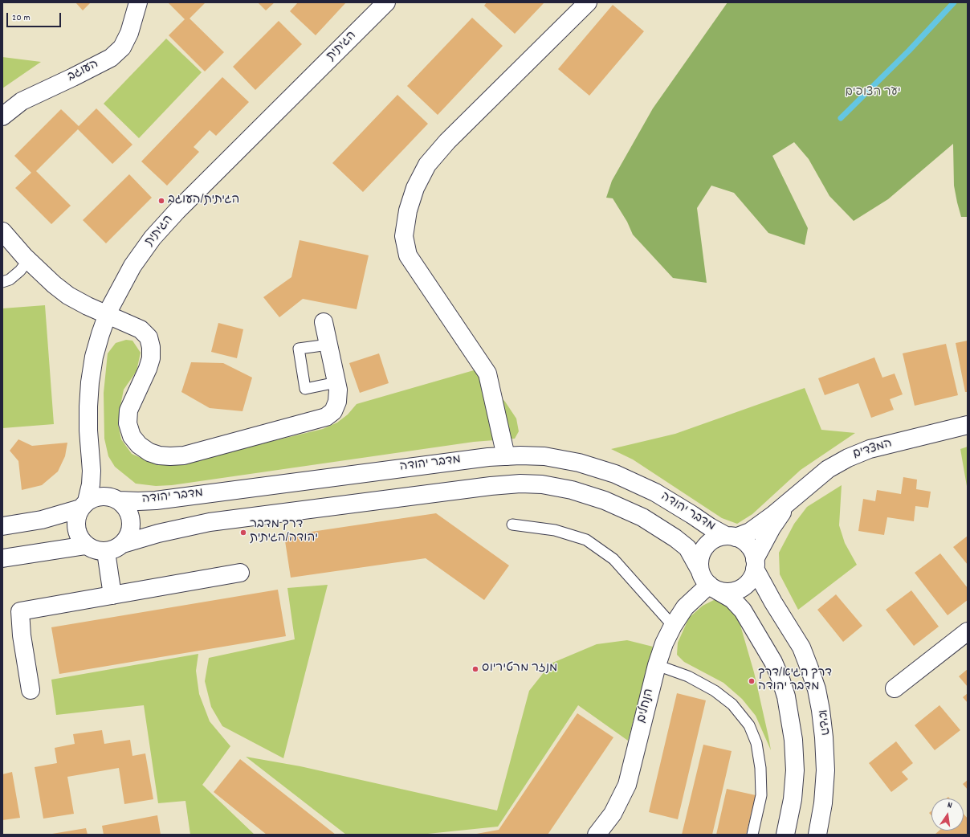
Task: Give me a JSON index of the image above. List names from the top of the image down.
{
  "streets": {
    "street": [
      "הגיתית",
      "העוגב",
      "המצדים",
      "מדבר יהודה",
      "הנחלים",
      "הגיא"
    ]
  },
  "crossings": [
    ["הגיתית", "מדבר יהודה"],
    ["המצדים", "מדבר יהודה"],
    ["המצדים", "הנחלים"],
    ["המצדים", "הגיא"],
    ["מדבר יהודה", "הנחלים"],
    ["מדבר יהודה", "הגיא"],
    ["הנחלים", "הגיא"]
  ],
  "parks": ["יער הצופים"],
  "places": [
    "הגיתית/העוגב",
    "דרך מדבר יהודה/הגיתית",
    "מנזר מרטיריוס",
    "דרך הגיא/דרך מדבר יהודה"
  ],
  "scale_bar": "20 m",
  "north": "top"
}
